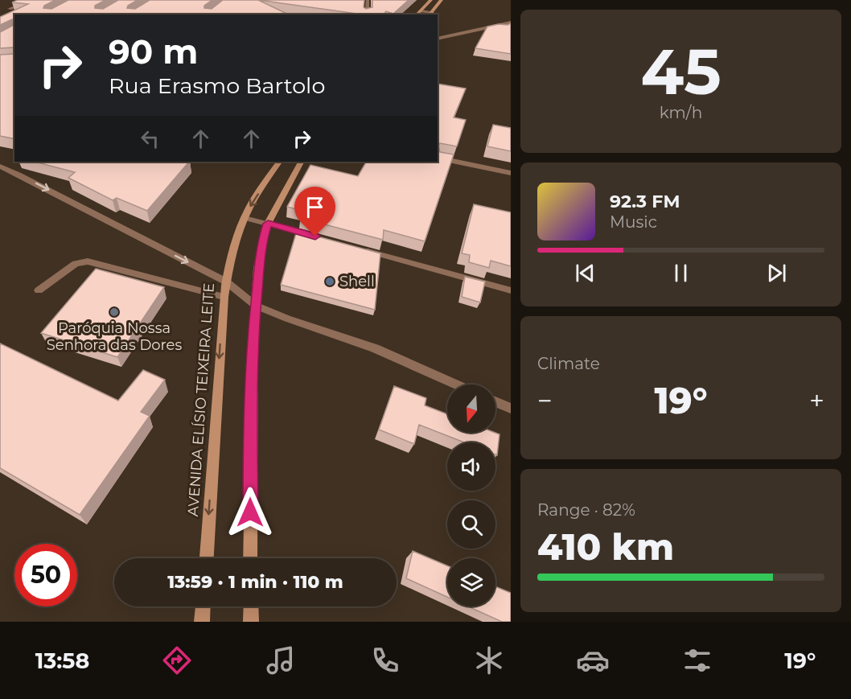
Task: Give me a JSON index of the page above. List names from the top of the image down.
{
  "streets": {
    "main road": ["AVENIDA ELÍSIO TEIXEIRA LEITE"]
  },
  "places": ["Shell", "Paróquia Nossa Senhora das Dores"],
  "north": "bottom",
  "page": {
    "tile": [
      ["45", "km/h"],
      "Climate",
      ["Range · 82%", "410 km"]
    ],
    "turn": ["90 m", "Rua Erasmo Bartolo"],
    "song": ["92.3 FM", "Music"],
    "heat": ["−", "19°", "+"],
    "limit": "50",
    "trip": "13:59 · 1 min · 110 m",
    "tabs": ["13:58", "19°"]
  }
}
